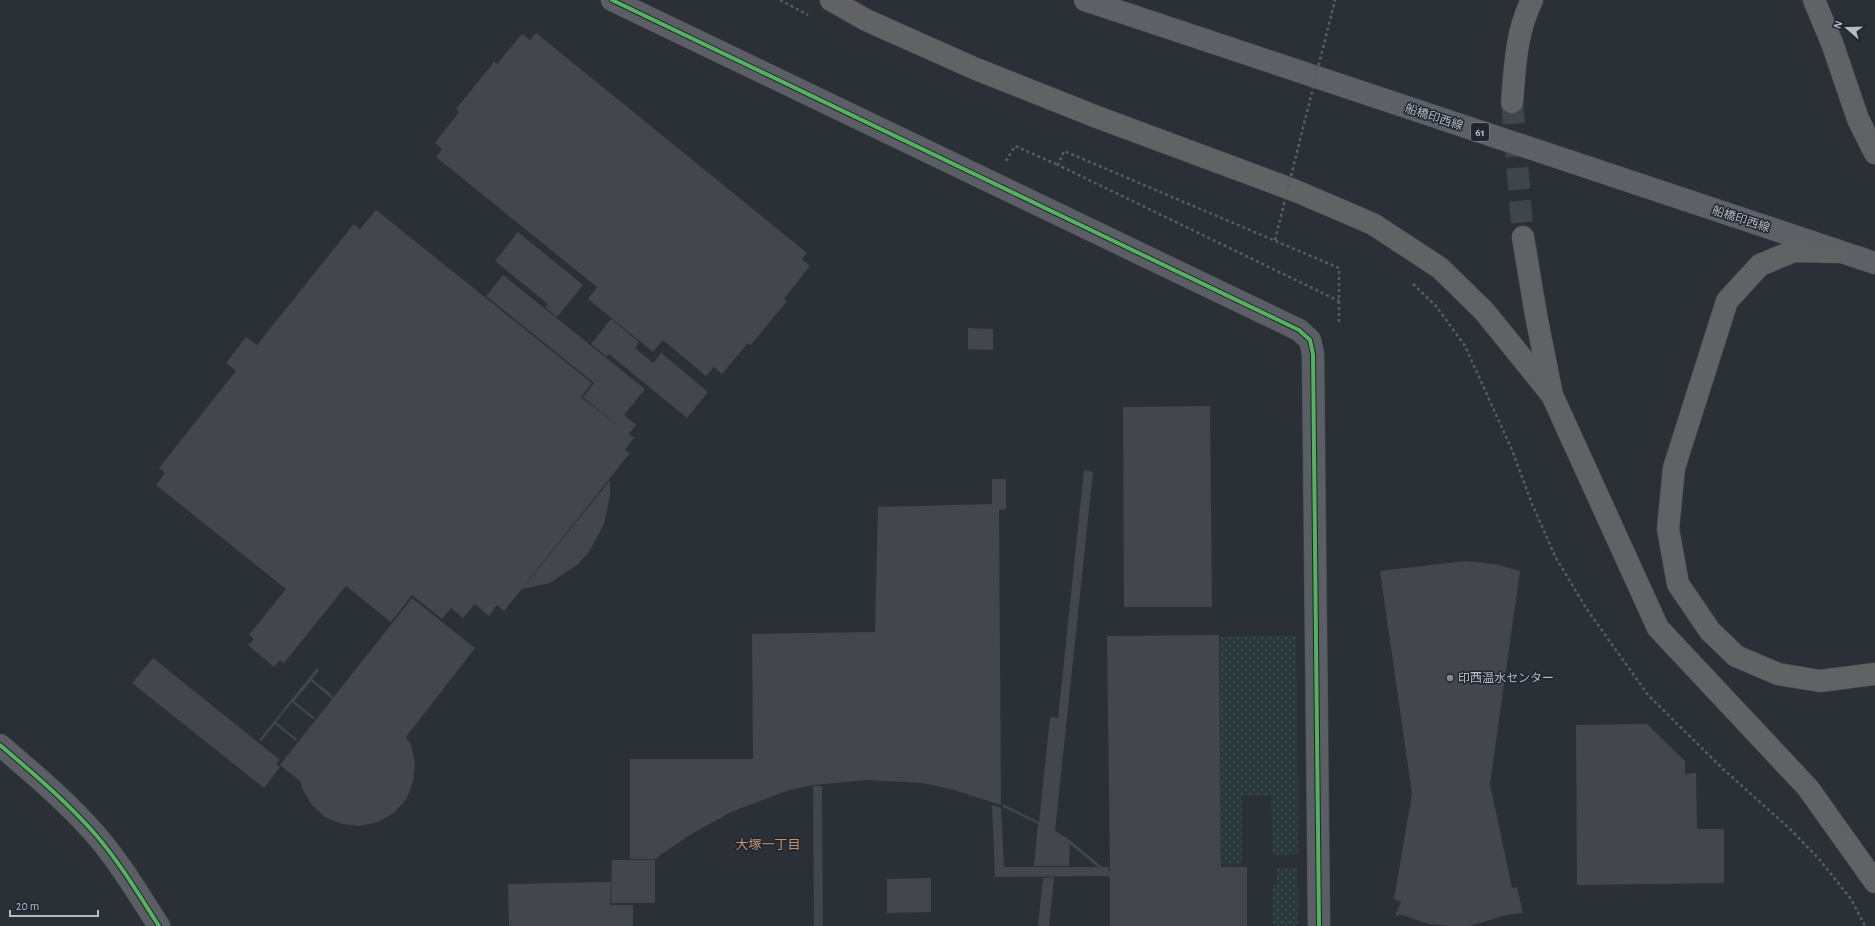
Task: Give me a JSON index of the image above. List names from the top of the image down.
{
  "streets": {
    "main road": ["船橋印西線", "61"]
  },
  "districts": ["大塚一丁目"],
  "places": ["印西温水センター"],
  "scale_bar": "20 m",
  "north": "left"
}
